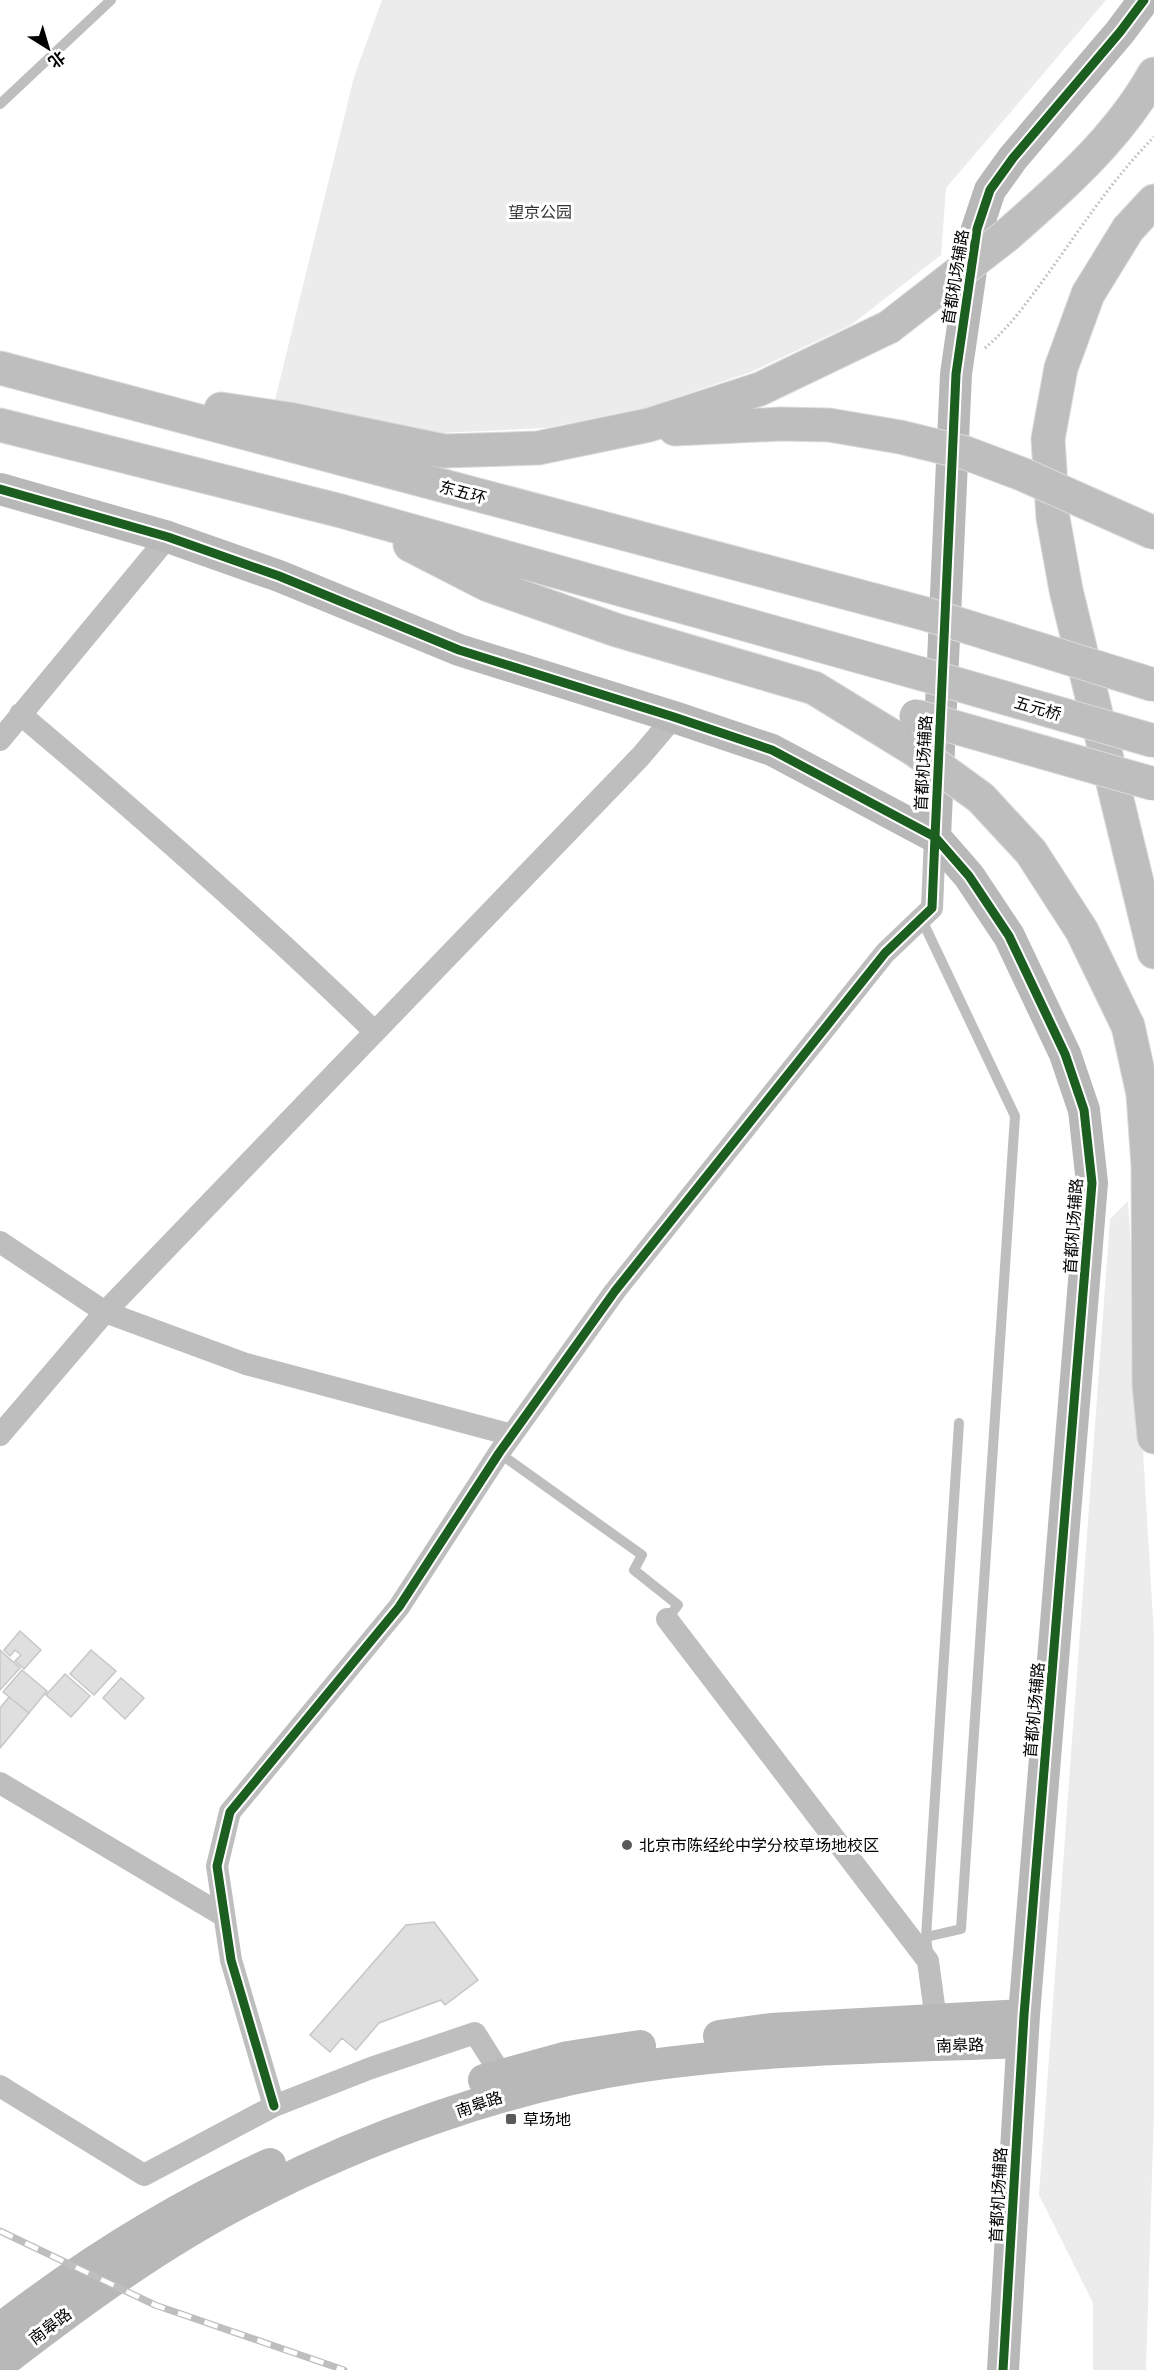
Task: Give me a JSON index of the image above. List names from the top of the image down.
{
  "streets": {
    "highway": ["东五环", "五元桥"],
    "street": ["首都机场辅路", "南皋路"]
  },
  "crossings": [
    ["首都机场辅路", "南皋路"]
  ],
  "parks": ["望京公园"],
  "places": {
    "other": ["北京市陈经纶中学分校草场地校区"],
    "transit": ["草场地"]
  },
  "north": "bottom right"
}
